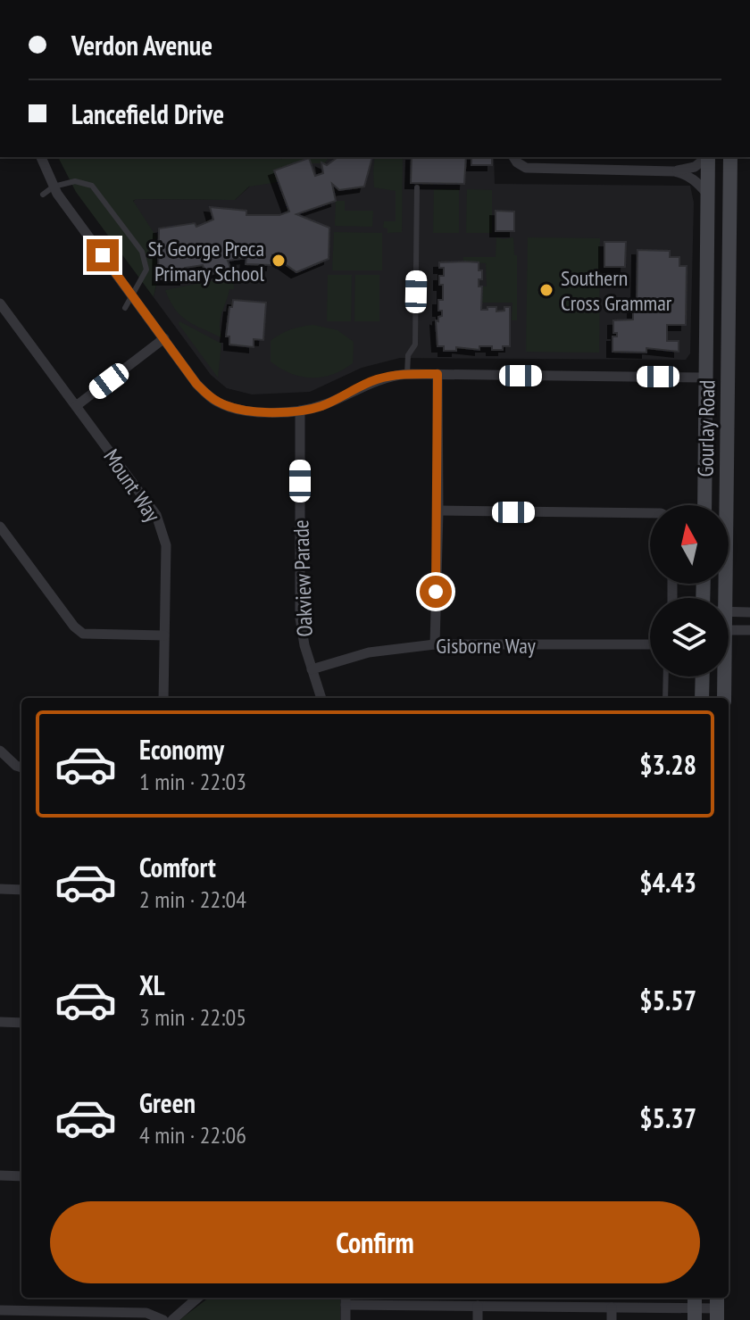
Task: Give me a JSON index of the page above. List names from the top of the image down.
{
  "streets": {
    "main road": ["Gourlay Road"],
    "street": ["Mount Way", "Oakview Parade", "Gisborne Way"]
  },
  "crossings": [
    ["Oakview Parade", "Gisborne Way"]
  ],
  "places": ["St George Preca Primary School", "Southern Cross Grammar"],
  "north": "top",
  "page": {
    "banner": ["Verdon Avenue", "Lancefield Drive"],
    "list": [
      {
        "name": "Economy",
        "note": "1 min · 22:03",
        "value": "$3.28"
      },
      {
        "name": "Comfort",
        "note": "2 min · 22:04",
        "value": "$4.43"
      },
      {
        "name": "XL",
        "note": "3 min · 22:05",
        "value": "$5.57"
      },
      {
        "name": "Green",
        "note": "4 min · 22:06",
        "value": "$5.37"
      }
    ],
    "buttons": "Confirm"
  }
}
